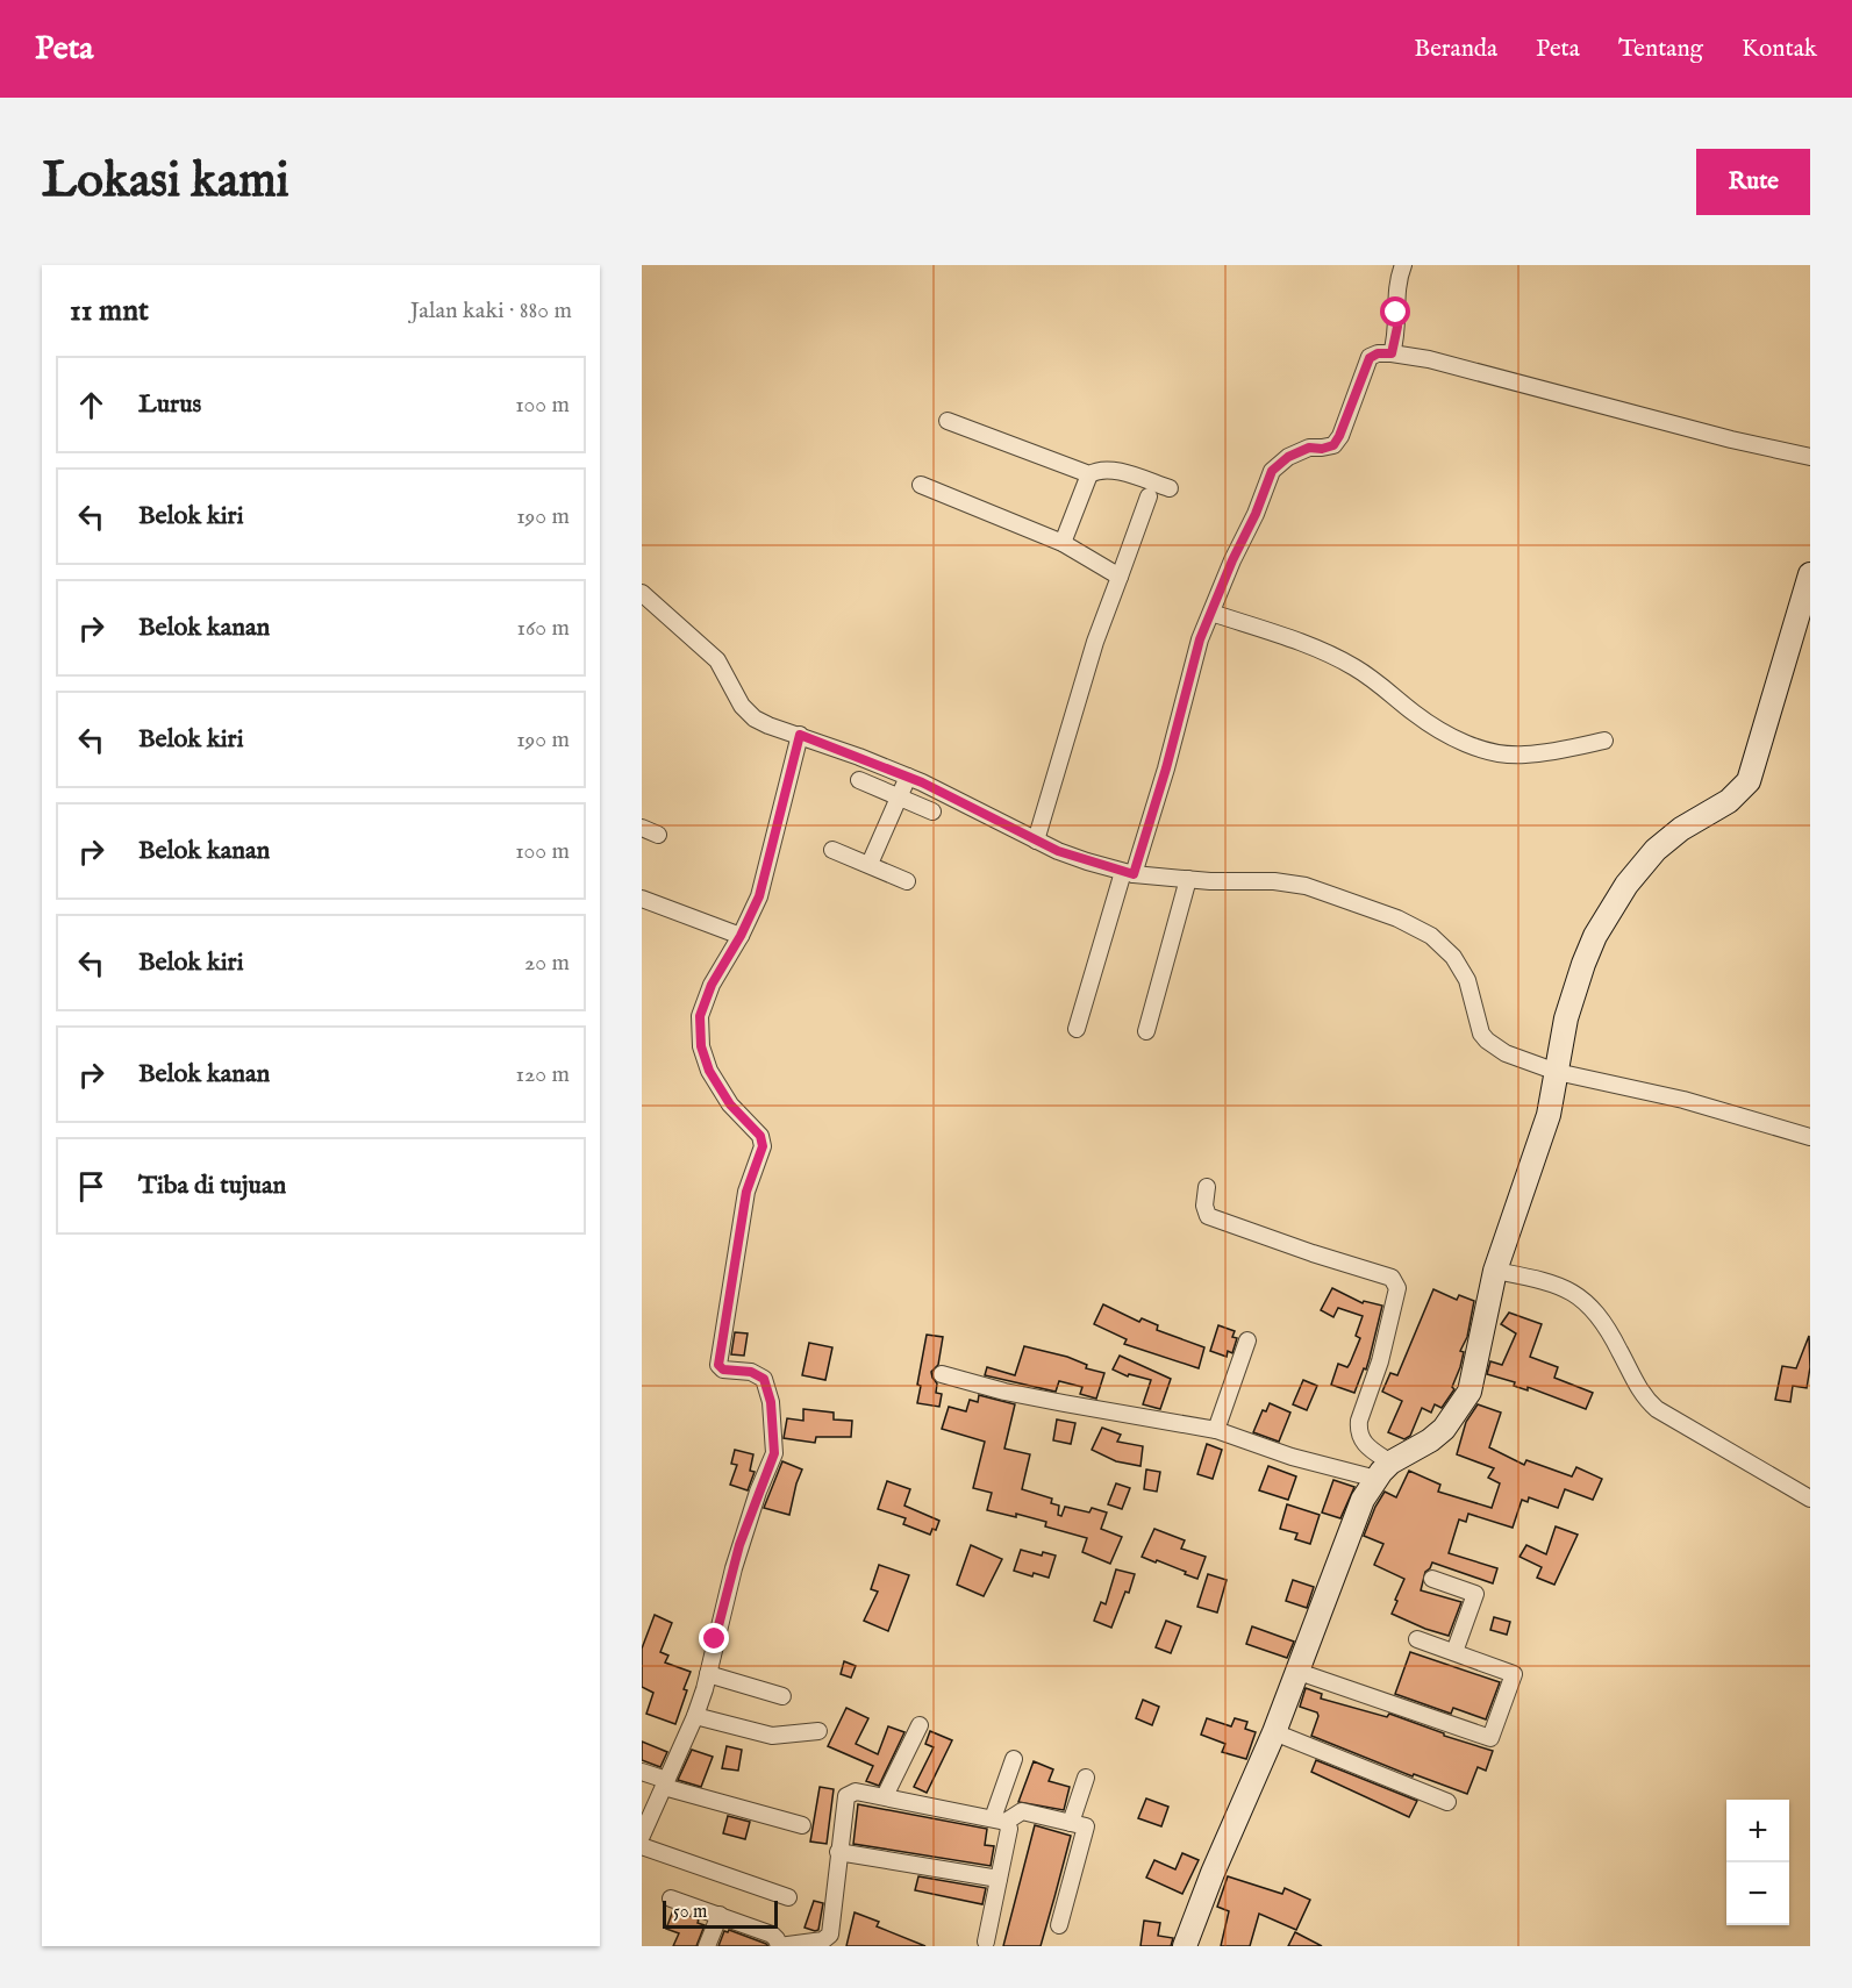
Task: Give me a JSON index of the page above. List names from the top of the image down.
{
  "scale_bar": "50 m",
  "page": {
    "header": "Peta",
    "nav": [
      "Beranda",
      "Peta",
      "Tentang",
      "Kontak"
    ],
    "buttons": "Rute",
    "title": "Lokasi kami",
    "heading": ["11 mnt", "Jalan kaki · 880 m"],
    "list": [
      ["Lurus", "100 m"],
      ["Belok kiri", "190 m"],
      ["Belok kanan", "160 m"],
      ["Belok kiri", "190 m"],
      ["Belok kanan", "100 m"],
      ["Belok kiri", "20 m"],
      ["Belok kanan", "120 m"],
      "Tiba di tujuan"
    ],
    "map_buttons": ["+", "−"],
    "scale": "50 m"
  }
}
